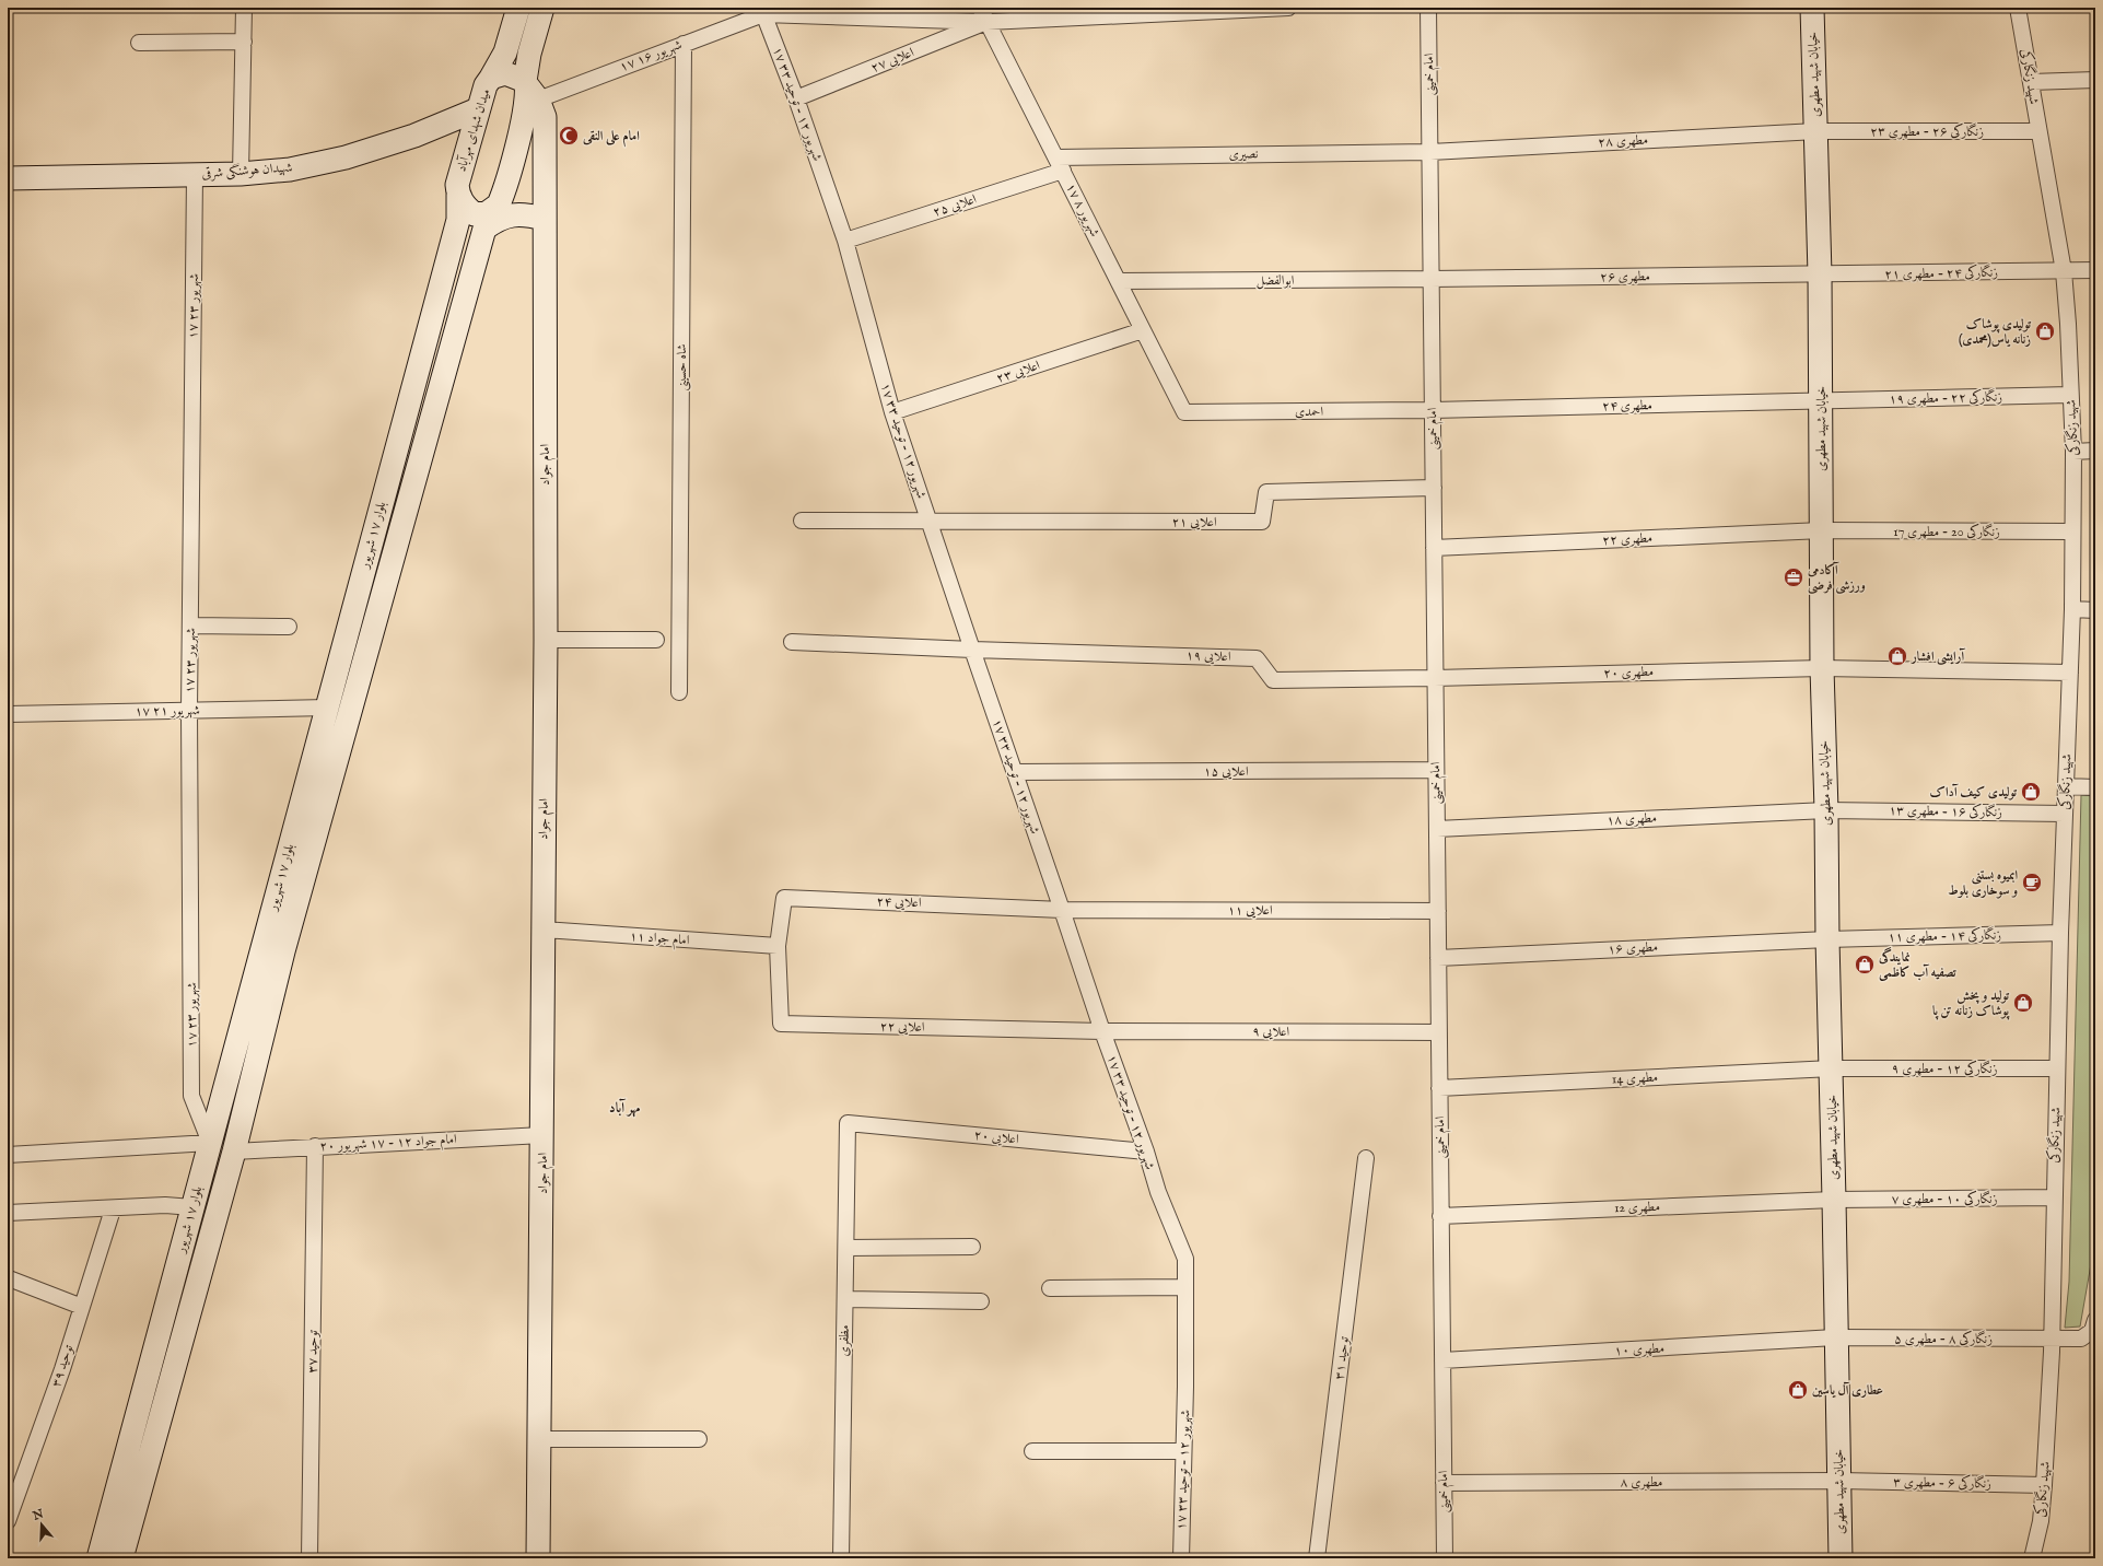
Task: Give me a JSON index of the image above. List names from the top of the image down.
{
  "streets": {
    "main road": [
      "خیابان شهید مطهری",
      "میدان شهدای مهرآباد",
      "شهیدان هوشنگی شرقی",
      "امام جواد",
      "بلوار ۱۷ شهریور"
    ],
    "street": [
      "۱۷ شهریور ۱۶",
      "اعلایی ۲۷",
      "امام خمینی",
      "شهید زنگارکی",
      "۱۷ شهریور ۱۲ - توحید ۳۳",
      "زنگارکی ۲۶ - مطهری ۲۳",
      "مطهری ۲۸",
      "نصیری",
      "اعلایی ۲۵",
      "۱۷ شهریور ۸",
      "زنگارکی ۲۴ - مطهری ۲۱",
      "مطهری ۲۶",
      "ابوالفضل",
      "۱۷ شهریور ۲۳",
      "شاه حسینی",
      "اعلایی ۲۳",
      "زنگارکی ۲۲ - مطهری ۱۹",
      "مطهری ۲۴",
      "احمدی",
      "اعلایی ۲۱",
      "زنگارکی 20 - مطهری 17",
      "مطهری ۲۲",
      "اعلایی ۱۹",
      "مطهری ۲۰",
      "۱۷ شهریور ۲۱",
      "اعلایی ۱۵",
      "زنگارکی ۱۶ - مطهری ۱۳",
      "مطهری ۱۸",
      "اعلایی ۲۴",
      "اعلایی ۱۱",
      "زنگارکی ۱۴ - مطهری ۱۱",
      "امام جواد ۱۱",
      "مطهری ۱۶",
      "اعلایی ۲۲",
      "اعلایی ۹",
      "زنگارکی ۱۲ - مطهری ۹",
      "مطهری 14",
      "اعلایی ۲۰",
      "امام جواد ۱۲ - ۱۷ شهریور ۲۰",
      "زنگارکی ۱۰ - مطهری ۷",
      "مطهری 12",
      "زنگارکی ۸ - مطهری ۵",
      "مظفری",
      "مطهری ۱۰",
      "توحید ۳۷",
      "توحید ۳۱",
      "توحید ۳۹",
      "مطهری ۸",
      "زنگارکی ۶ - مطهری ۳"
    ]
  },
  "crossings": [
    ["۱۷ شهریور ۱۶", "۱۷ شهریور ۱۲ - توحید ۳۳"],
    ["۱۷ شهریور ۱۶", "میدان شهدای مهرآباد"],
    ["۱۷ شهریور ۱۶", "شاه حسینی"],
    ["۱۷ شهریور ۱۶", "امام جواد"],
    ["اعلایی ۲۷", "۱۷ شهریور ۱۲ - توحید ۳۳"],
    ["اعلایی ۲۷", "۱۷ شهریور ۸"],
    ["امام خمینی", "مطهری ۲۸"],
    ["امام خمینی", "نصیری"],
    ["امام خمینی", "مطهری ۲۶"],
    ["امام خمینی", "ابوالفضل"],
    ["امام خمینی", "مطهری ۲۴"],
    ["امام خمینی", "احمدی"],
    ["امام خمینی", "اعلایی ۲۱"],
    ["امام خمینی", "مطهری ۲۲"],
    ["امام خمینی", "اعلایی ۱۹"],
    ["امام خمینی", "مطهری ۲۰"],
    ["امام خمینی", "اعلایی ۱۵"],
    ["امام خمینی", "مطهری ۱۸"],
    ["امام خمینی", "اعلایی ۱۱"],
    ["امام خمینی", "مطهری ۱۶"],
    ["امام خمینی", "اعلایی ۹"],
    ["امام خمینی", "مطهری 14"],
    ["امام خمینی", "مطهری 12"],
    ["امام خمینی", "مطهری ۱۰"],
    ["امام خمینی", "مطهری ۸"],
    ["خیابان شهید مطهری", "زنگارکی ۲۶ - مطهری ۲۳"],
    ["خیابان شهید مطهری", "مطهری ۲۸"],
    ["خیابان شهید مطهری", "زنگارکی ۲۴ - مطهری ۲۱"],
    ["خیابان شهید مطهری", "مطهری ۲۶"],
    ["خیابان شهید مطهری", "زنگارکی ۲۲ - مطهری ۱۹"],
    ["خیابان شهید مطهری", "مطهری ۲۴"],
    ["خیابان شهید مطهری", "زنگارکی 20 - مطهری 17"],
    ["خیابان شهید مطهری", "مطهری ۲۲"],
    ["خیابان شهید مطهری", "مطهری ۲۰"],
    ["خیابان شهید مطهری", "زنگارکی ۱۶ - مطهری ۱۳"],
    ["خیابان شهید مطهری", "مطهری ۱۸"],
    ["خیابان شهید مطهری", "زنگارکی ۱۴ - مطهری ۱۱"],
    ["خیابان شهید مطهری", "مطهری ۱۶"],
    ["خیابان شهید مطهری", "زنگارکی ۱۲ - مطهری ۹"],
    ["خیابان شهید مطهری", "مطهری 14"],
    ["خیابان شهید مطهری", "زنگارکی ۱۰ - مطهری ۷"],
    ["خیابان شهید مطهری", "مطهری 12"],
    ["خیابان شهید مطهری", "زنگارکی ۸ - مطهری ۵"],
    ["خیابان شهید مطهری", "مطهری ۱۰"],
    ["خیابان شهید مطهری", "مطهری ۸"],
    ["خیابان شهید مطهری", "زنگارکی ۶ - مطهری ۳"],
    ["شهید زنگارکی", "زنگارکی ۲۶ - مطهری ۲۳"],
    ["شهید زنگارکی", "زنگارکی ۲۴ - مطهری ۲۱"],
    ["شهید زنگارکی", "زنگارکی ۲۲ - مطهری ۱۹"],
    ["شهید زنگارکی", "زنگارکی 20 - مطهری 17"],
    ["شهید زنگارکی", "مطهری ۲۰"],
    ["شهید زنگارکی", "زنگارکی ۱۶ - مطهری ۱۳"],
    ["شهید زنگارکی", "زنگارکی ۱۴ - مطهری ۱۱"],
    ["شهید زنگارکی", "زنگارکی ۱۲ - مطهری ۹"],
    ["شهید زنگارکی", "زنگارکی ۱۰ - مطهری ۷"],
    ["شهید زنگارکی", "زنگارکی ۸ - مطهری ۵"],
    ["شهید زنگارکی", "زنگارکی ۶ - مطهری ۳"],
    ["۱۷ شهریور ۱۲ - توحید ۳۳", "اعلایی ۲۵"],
    ["۱۷ شهریور ۱۲ - توحید ۳۳", "اعلایی ۲۳"],
    ["۱۷ شهریور ۱۲ - توحید ۳۳", "اعلایی ۲۱"],
    ["۱۷ شهریور ۱۲ - توحید ۳۳", "اعلایی ۱۹"],
    ["۱۷ شهریور ۱۲ - توحید ۳۳", "اعلایی ۱۵"],
    ["۱۷ شهریور ۱۲ - توحید ۳۳", "اعلایی ۲۴"],
    ["۱۷ شهریور ۱۲ - توحید ۳۳", "اعلایی ۱۱"],
    ["۱۷ شهریور ۱۲ - توحید ۳۳", "اعلایی ۲۲"],
    ["۱۷ شهریور ۱۲ - توحید ۳۳", "اعلایی ۹"],
    ["۱۷ شهریور ۱۲ - توحید ۳۳", "اعلایی ۲۰"],
    ["میدان شهدای مهرآباد", "شهیدان هوشنگی شرقی"],
    ["میدان شهدای مهرآباد", "امام جواد"],
    ["میدان شهدای مهرآباد", "بلوار ۱۷ شهریور"],
    ["زنگارکی ۲۶ - مطهری ۲۳", "مطهری ۲۸"],
    ["مطهری ۲۸", "نصیری"],
    ["نصیری", "۱۷ شهریور ۸"],
    ["شهیدان هوشنگی شرقی", "۱۷ شهریور ۲۳"],
    ["اعلایی ۲۵", "۱۷ شهریور ۸"],
    ["۱۷ شهریور ۸", "ابوالفضل"],
    ["۱۷ شهریور ۸", "اعلایی ۲۳"],
    ["۱۷ شهریور ۸", "احمدی"],
    ["زنگارکی ۲۴ - مطهری ۲۱", "مطهری ۲۶"],
    ["مطهری ۲۶", "ابوالفضل"],
    ["۱۷ شهریور ۲۳", "بلوار ۱۷ شهریور"],
    ["۱۷ شهریور ۲۳", "۱۷ شهریور ۲۱"],
    ["زنگارکی ۲۲ - مطهری ۱۹", "مطهری ۲۴"],
    ["مطهری ۲۴", "احمدی"],
    ["امام جواد", "امام جواد ۱۱"],
    ["امام جواد", "امام جواد ۱۲ - ۱۷ شهریور ۲۰"],
    ["زنگارکی 20 - مطهری 17", "مطهری ۲۲"],
    ["بلوار ۱۷ شهریور", "۱۷ شهریور ۲۱"],
    ["بلوار ۱۷ شهریور", "امام جواد ۱۲ - ۱۷ شهریور ۲۰"],
    ["اعلایی ۱۹", "مطهری ۲۰"],
    ["زنگارکی ۱۶ - مطهری ۱۳", "مطهری ۱۸"],
    ["اعلایی ۲۴", "اعلایی ۱۱"],
    ["اعلایی ۲۴", "امام جواد ۱۱"],
    ["اعلایی ۲۴", "اعلایی ۲۲"],
    ["زنگارکی ۱۴ - مطهری ۱۱", "مطهری ۱۶"],
    ["امام جواد ۱۱", "اعلایی ۲۲"],
    ["اعلایی ۲۲", "اعلایی ۹"],
    ["زنگارکی ۱۲ - مطهری ۹", "مطهری 14"],
    ["اعلایی ۲۰", "مظفری"],
    ["امام جواد ۱۲ - ۱۷ شهریور ۲۰", "توحید ۳۷"],
    ["زنگارکی ۱۰ - مطهری ۷", "مطهری 12"],
    ["زنگارکی ۸ - مطهری ۵", "مطهری ۱۰"],
    ["مطهری ۸", "زنگارکی ۶ - مطهری ۳"]
  ],
  "districts": ["مهر آباد"],
  "places": {
    "mosque": ["امام علی النقی"],
    "shop": [
      "تولیدی پوشاک زنانه یاس(محمدی)",
      "آرایشی افشار",
      "تولیدی کیف آداک",
      "نمایندگی تصفیه آب کاظمی",
      "تولید و پخش پوشاک زنانه تن پا",
      "عطاری آل یاسین"
    ],
    "office": ["آکادمی ورزشی فرضی"],
    "cafe": ["ابمیوه بستنی و ‌سوخاری بلوط"]
  },
  "north": "top"
}
